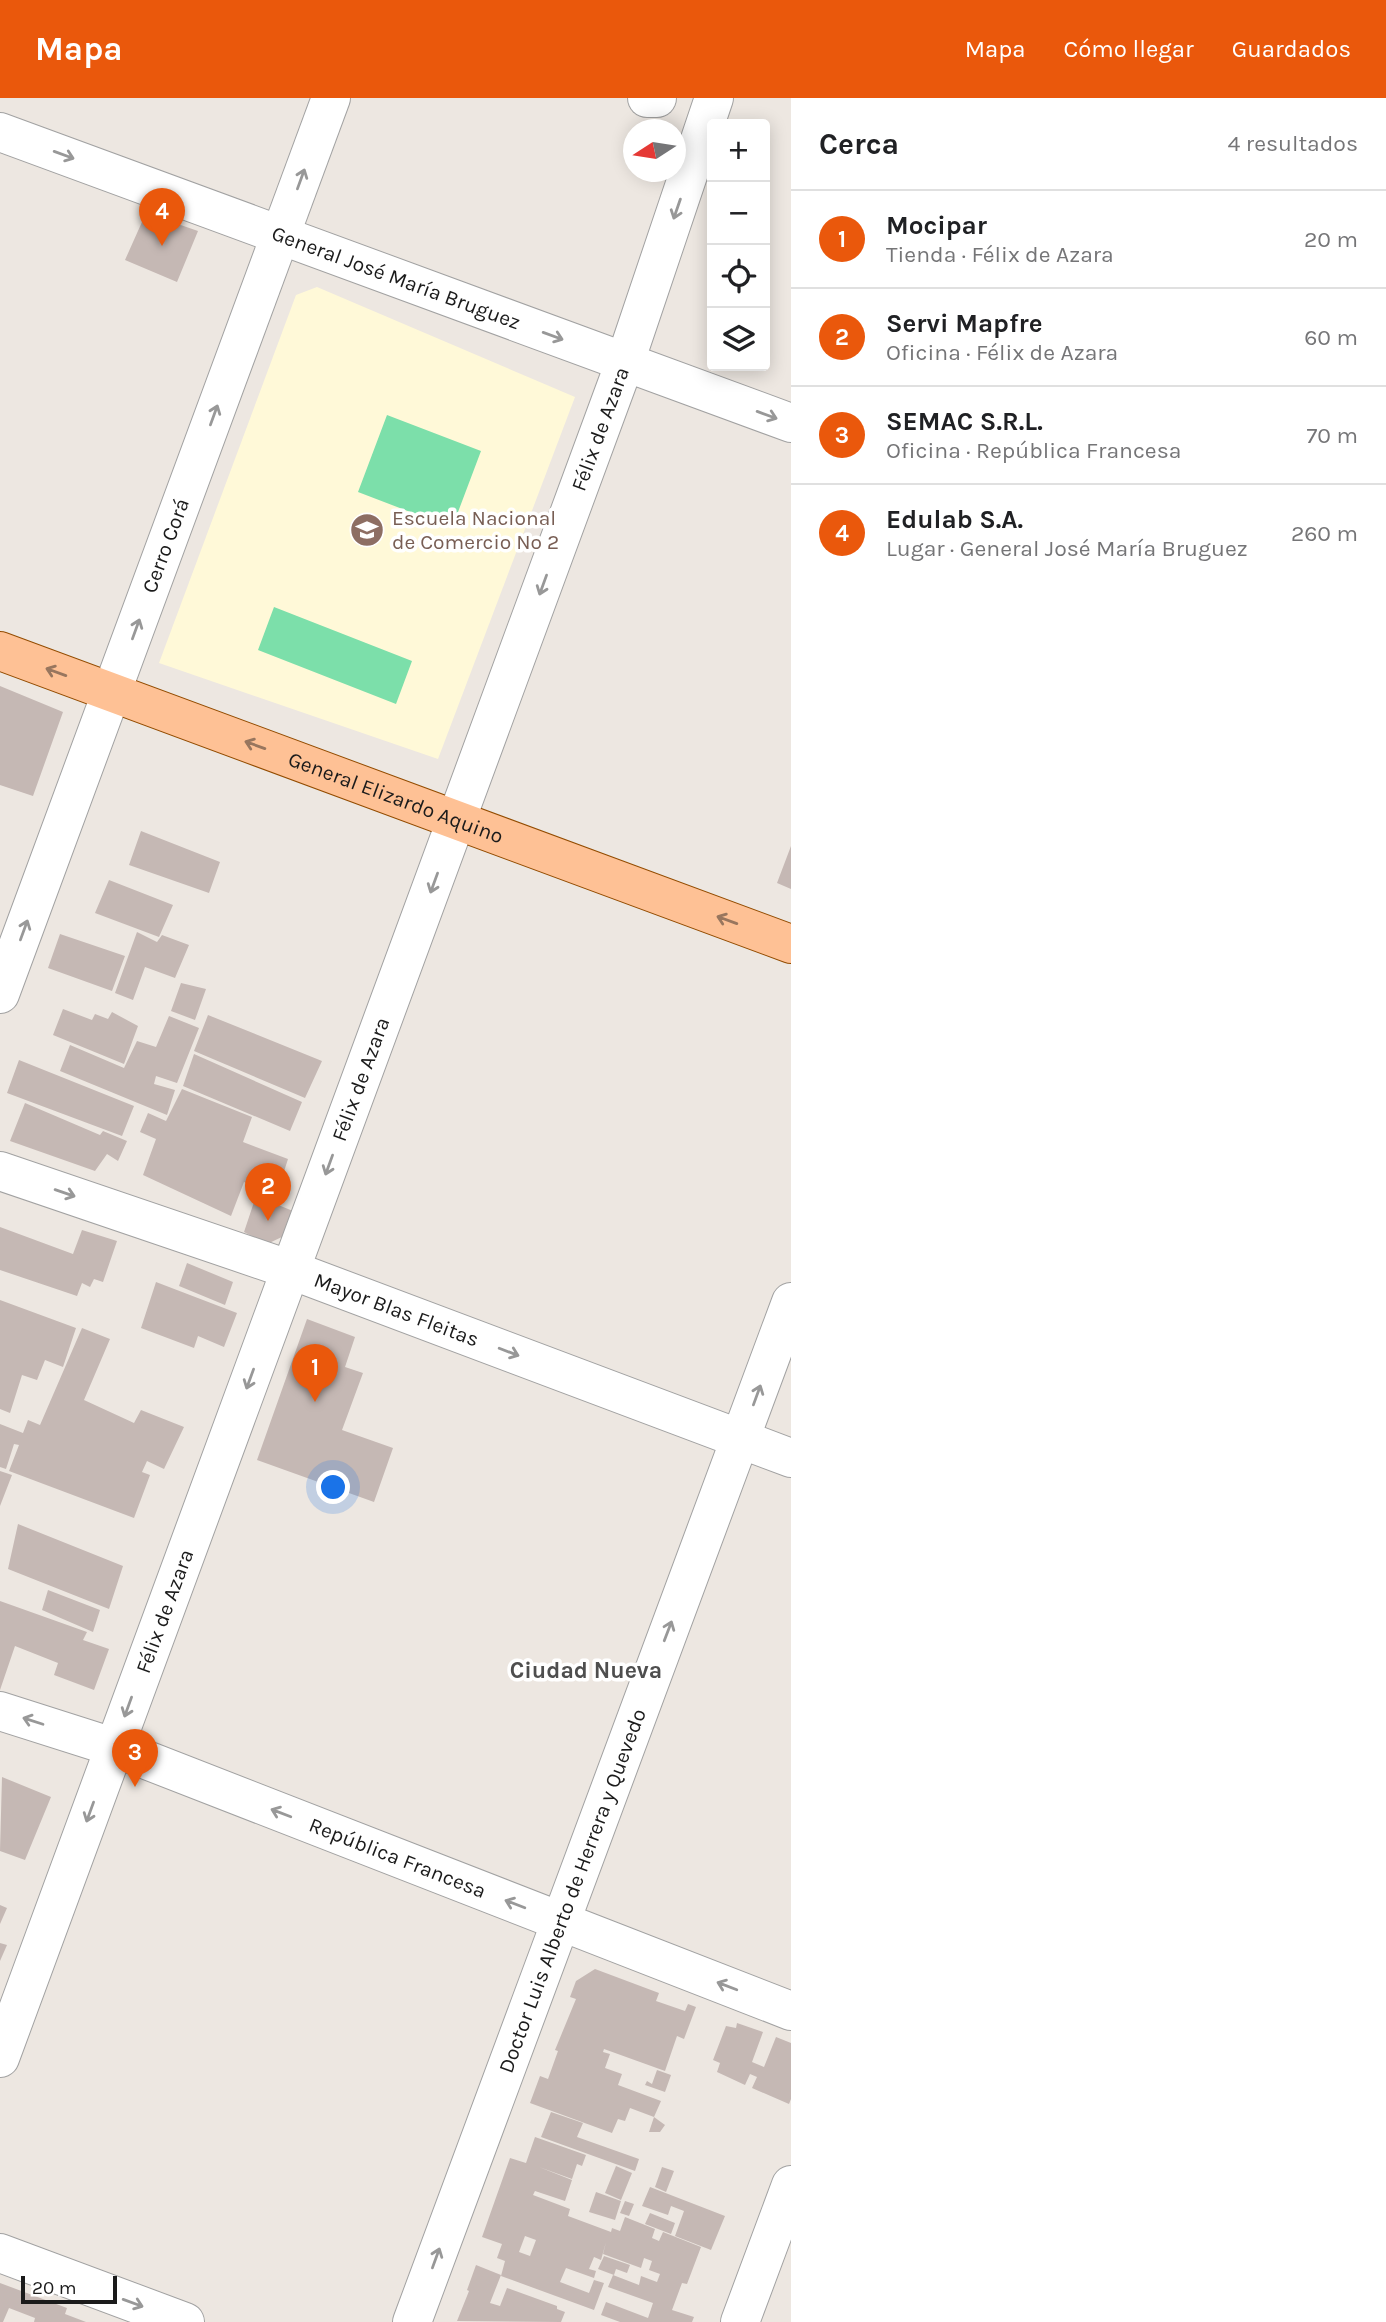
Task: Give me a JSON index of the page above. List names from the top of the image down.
{
  "streets": {
    "main road": ["General Elizardo Aquino"],
    "street": [
      "General José María Bruguez",
      "Félix de Azara",
      "Cerro Corá",
      "Mayor Blas Fleitas",
      "República Francesa",
      "Doctor Luis Alberto de Herrera y Quevedo"
    ]
  },
  "crossings": [
    ["General José María Bruguez", "Félix de Azara"],
    ["General José María Bruguez", "Cerro Corá"],
    ["Félix de Azara", "General Elizardo Aquino"],
    ["Félix de Azara", "Mayor Blas Fleitas"],
    ["Félix de Azara", "República Francesa"],
    ["Cerro Corá", "General Elizardo Aquino"],
    ["Mayor Blas Fleitas", "Doctor Luis Alberto de Herrera y Quevedo"],
    ["República Francesa", "Doctor Luis Alberto de Herrera y Quevedo"]
  ],
  "one_way": [
    "General José María Bruguez",
    "Félix de Azara",
    "Cerro Corá",
    "General Elizardo Aquino",
    "Mayor Blas Fleitas",
    "República Francesa",
    "Doctor Luis Alberto de Herrera y Quevedo"
  ],
  "districts": ["Ciudad Nueva"],
  "places": {
    "school or university": ["Escuela Nacional de Comercio No 2"]
  },
  "scale_bar": "20 m",
  "north": "left",
  "page": {
    "header": "Mapa",
    "nav": ["Mapa", "Cómo llegar", "Guardados"],
    "heading": ["Cerca", "4 resultados"],
    "map_buttons": ["+", "−"],
    "pins": [
      "4",
      "2",
      "1",
      "3"
    ],
    "list": [
      {
        "mark": "1",
        "name": "Mocipar",
        "note": "Tienda · Félix de Azara",
        "value": "20 m"
      },
      {
        "mark": "2",
        "name": "Servi Mapfre",
        "note": "Oficina · Félix de Azara",
        "value": "60 m"
      },
      {
        "mark": "3",
        "name": "SEMAC S.R.L.",
        "note": "Oficina · República Francesa",
        "value": "70 m"
      },
      {
        "mark": "4",
        "name": "Edulab S.A.",
        "note": "Lugar · General José María Bruguez",
        "value": "260 m"
      }
    ],
    "scale": "20 m"
  }
}
